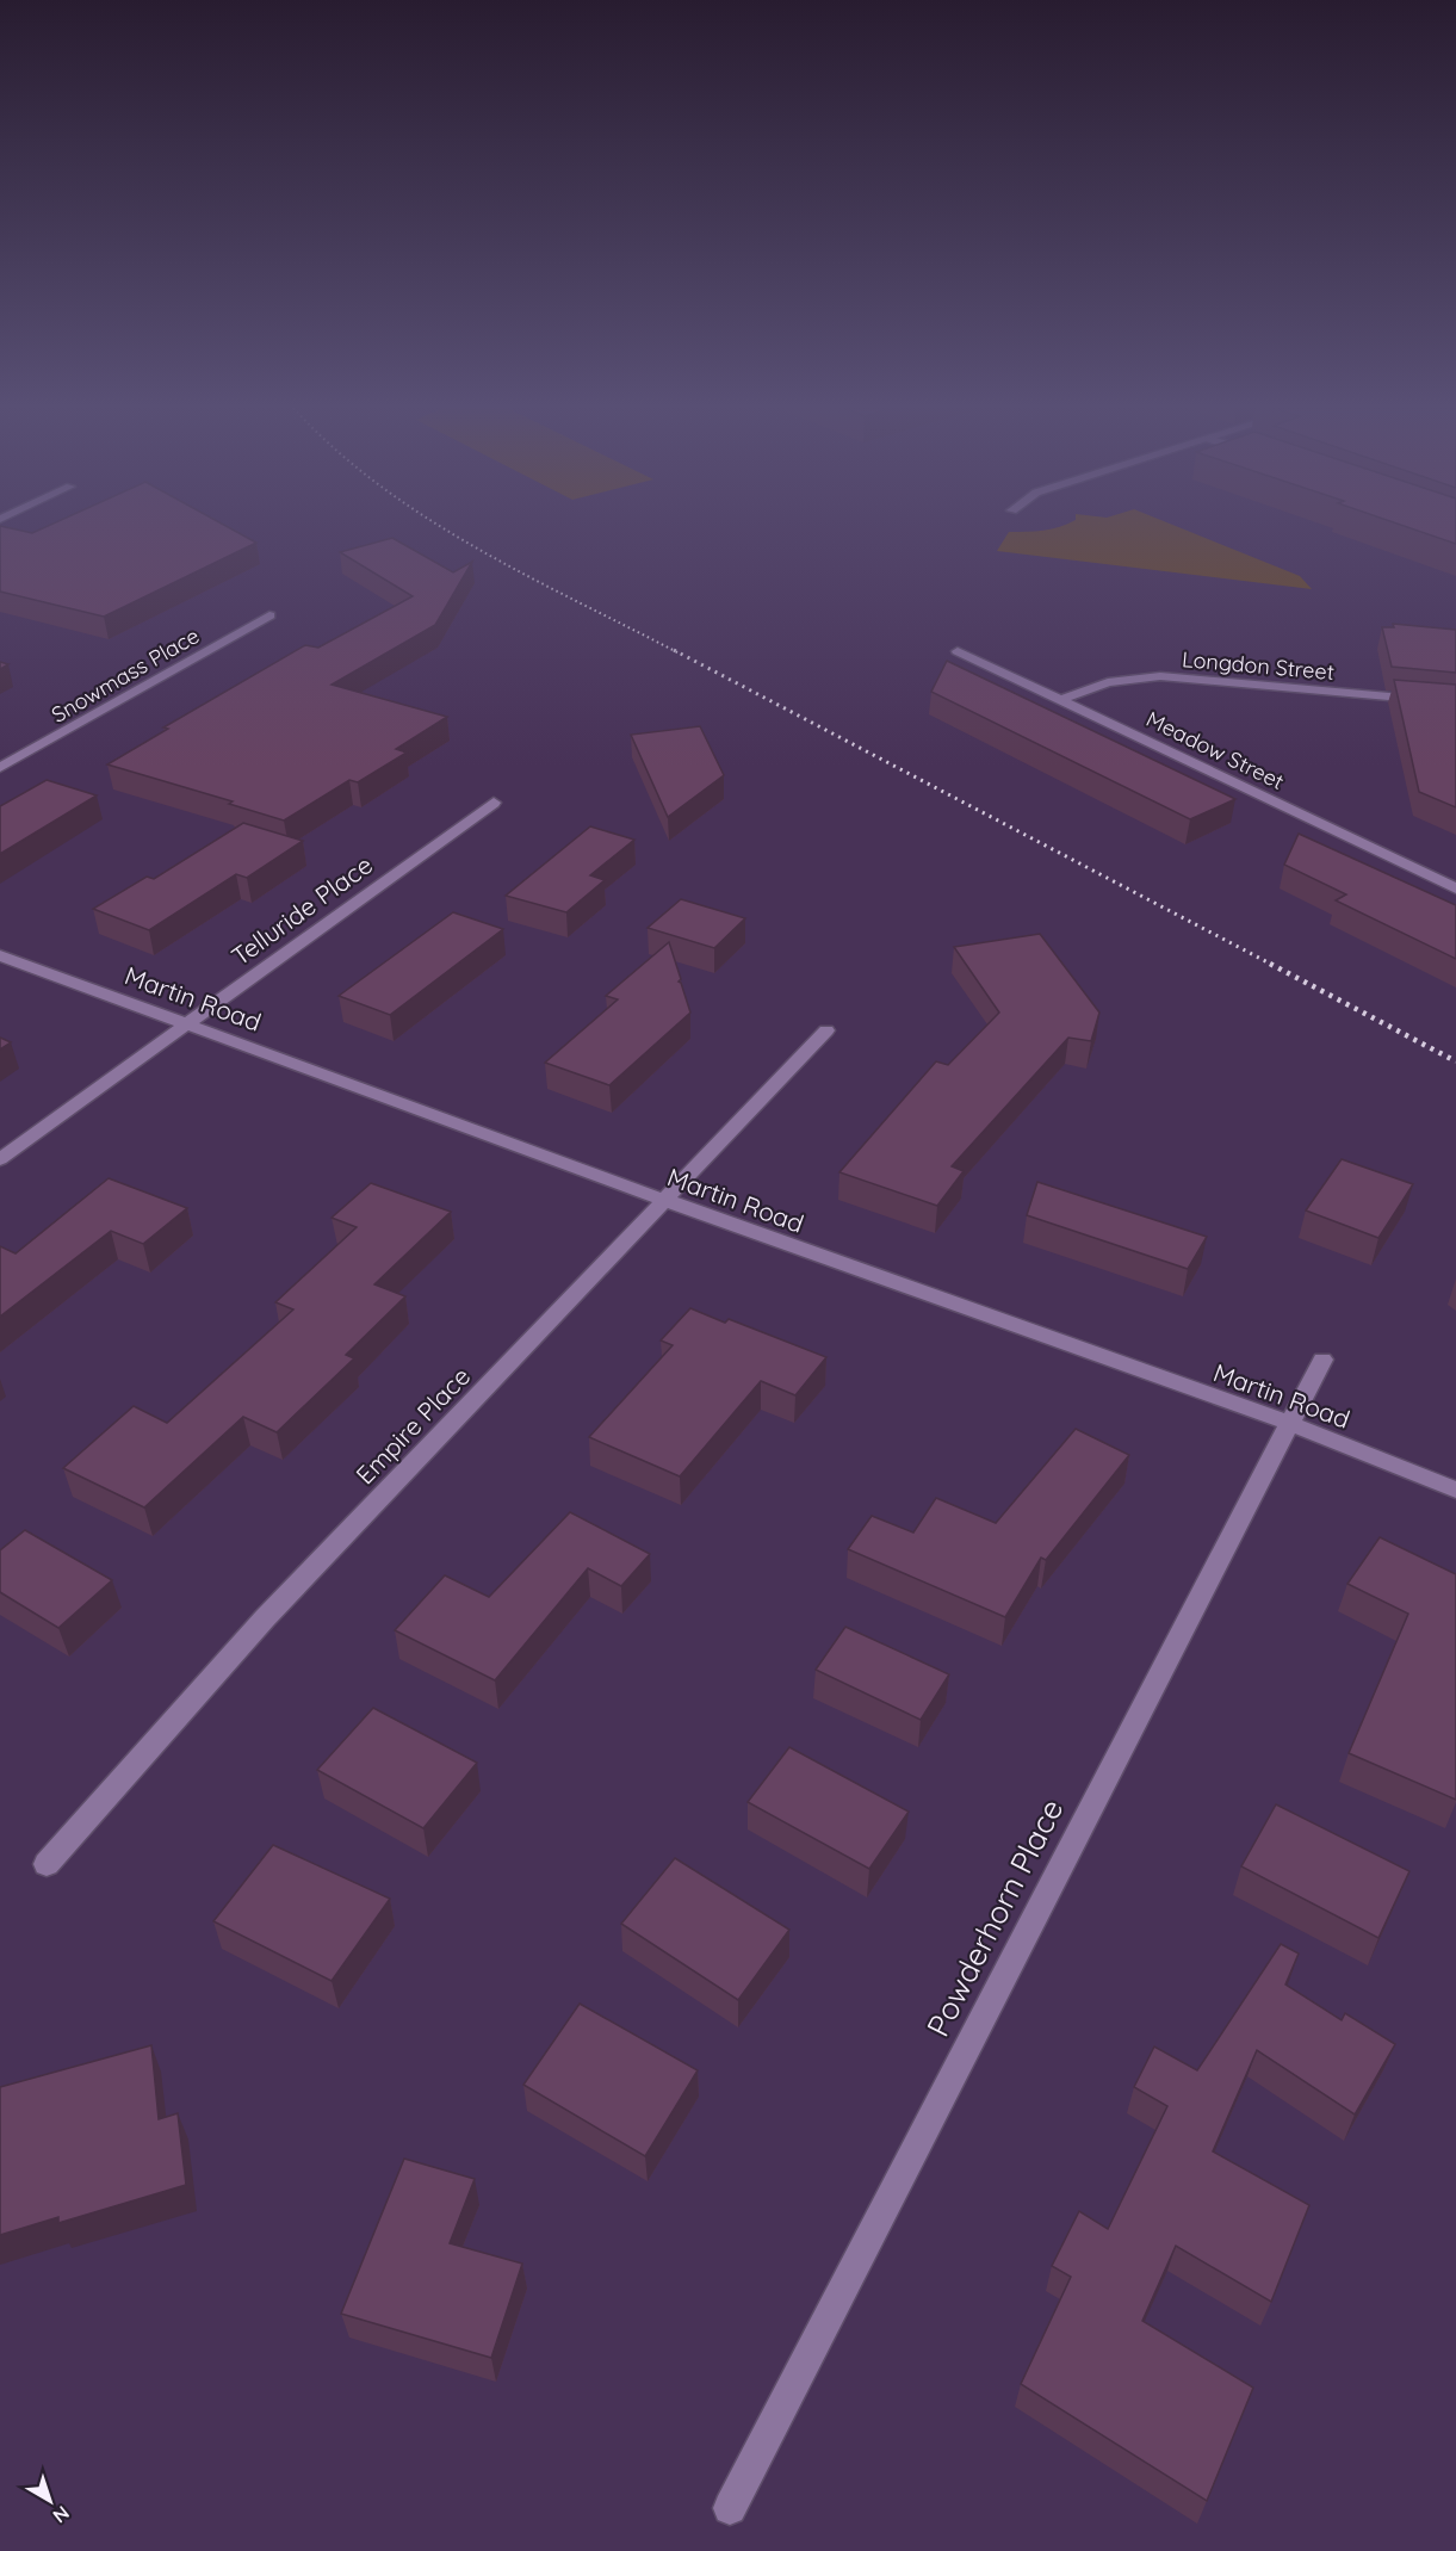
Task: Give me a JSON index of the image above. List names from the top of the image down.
{
  "streets": {
    "street": [
      "Longdon Street",
      "Snowmass Place",
      "Meadow Street",
      "Telluride Place",
      "Martin Road",
      "Empire Place",
      "Powderhorn Place"
    ]
  },
  "crossings": [
    ["Longdon Street", "Meadow Street"],
    ["Telluride Place", "Martin Road"],
    ["Martin Road", "Empire Place"],
    ["Martin Road", "Powderhorn Place"]
  ],
  "north": "bottom right"
}
